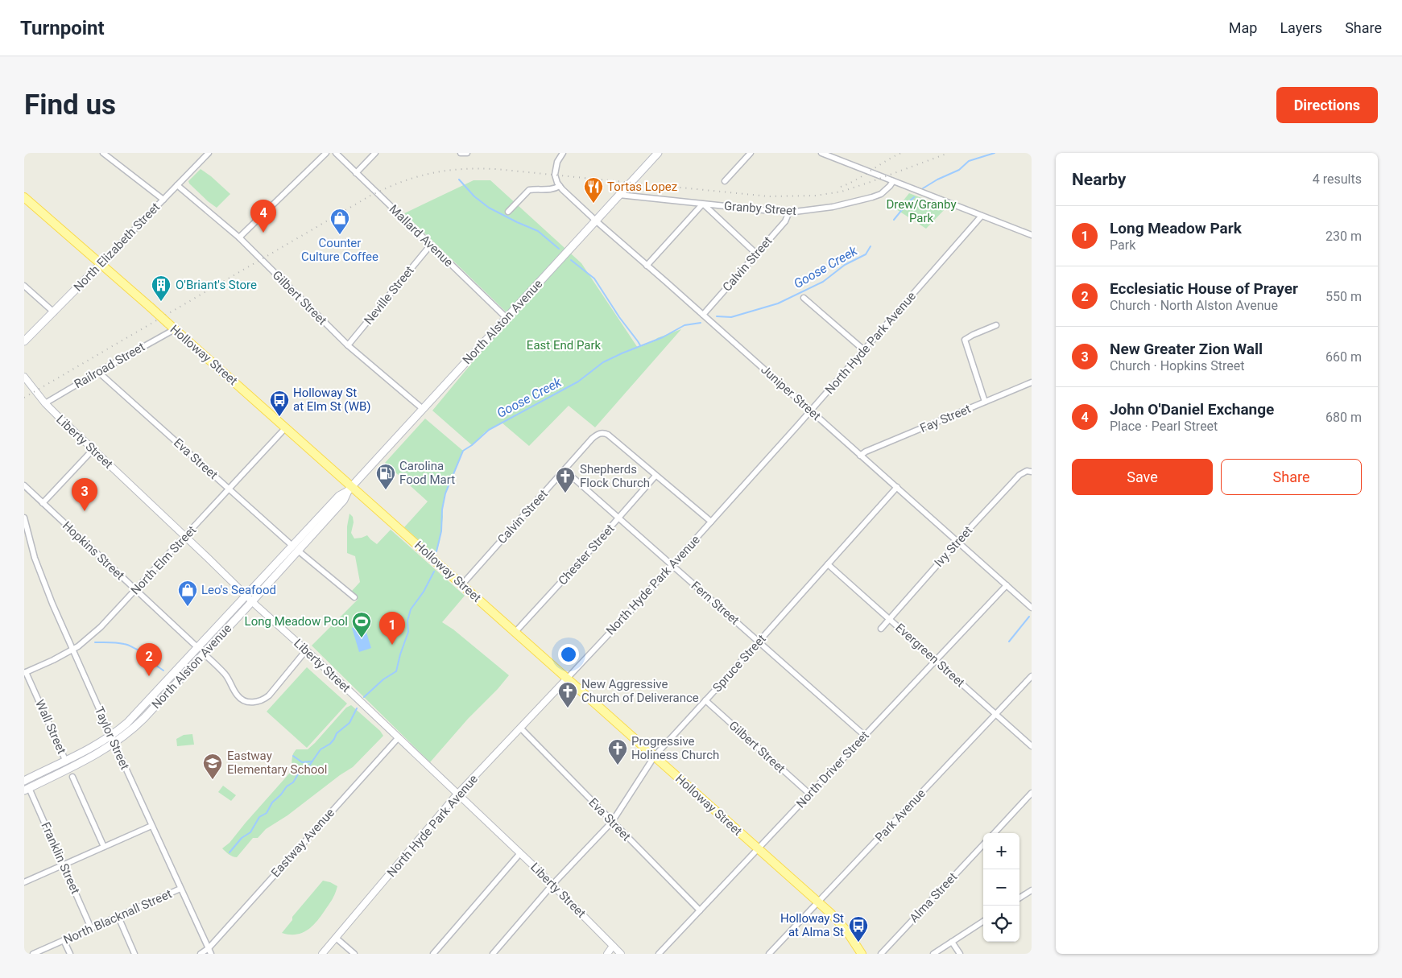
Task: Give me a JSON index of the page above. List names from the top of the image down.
{
  "streets": {
    "main road": ["North Elizabeth Street", "North Alston Avenue", "Holloway Street"],
    "street": [
      "Granby Street",
      "Mallard Avenue",
      "Calvin Street",
      "Neville Street",
      "Gilbert Street",
      "North Hyde Park Avenue",
      "Railroad Street",
      "Juniper Street",
      "Fay Street",
      "Liberty Street",
      "Eva Street",
      "Ivy Street",
      "Hopkins Street",
      "Chester Street",
      "North Elm Street",
      "Fern Street",
      "Evergreen Street",
      "Spruce Street",
      "Wall Street",
      "Taylor Street",
      "North Driver Street",
      "Park Avenue",
      "Eastway Avenue",
      "Franklin Street",
      "Alma Street",
      "North Blacknall Street"
    ]
  },
  "crossings": [
    ["Granby Street", "Calvin Street"],
    ["Granby Street", "North Alston Avenue"],
    ["Mallard Avenue", "Neville Street"],
    ["Mallard Avenue", "North Alston Avenue"],
    ["North Elizabeth Street", "Gilbert Street"],
    ["North Elizabeth Street", "Holloway Street"],
    ["Calvin Street", "Holloway Street"],
    ["Calvin Street", "Juniper Street"],
    ["Calvin Street", "Chester Street"],
    ["Calvin Street", "Fern Street"],
    ["Neville Street", "Gilbert Street"],
    ["Gilbert Street", "North Alston Avenue"],
    ["Gilbert Street", "Spruce Street"],
    ["Gilbert Street", "North Driver Street"],
    ["North Alston Avenue", "Holloway Street"],
    ["North Alston Avenue", "Juniper Street"],
    ["North Alston Avenue", "Liberty Street"],
    ["North Alston Avenue", "Eva Street"],
    ["North Alston Avenue", "Hopkins Street"],
    ["North Alston Avenue", "Wall Street"],
    ["North Alston Avenue", "Taylor Street"],
    ["North Alston Avenue", "Franklin Street"],
    ["North Hyde Park Avenue", "Holloway Street"],
    ["North Hyde Park Avenue", "Juniper Street"],
    ["North Hyde Park Avenue", "Liberty Street"],
    ["North Hyde Park Avenue", "Eva Street"],
    ["North Hyde Park Avenue", "Fern Street"],
    ["Holloway Street", "Railroad Street"],
    ["Holloway Street", "Chester Street"],
    ["Holloway Street", "North Elm Street"],
    ["Holloway Street", "Spruce Street"],
    ["Holloway Street", "North Driver Street"],
    ["Holloway Street", "Park Avenue"],
    ["Railroad Street", "Liberty Street"],
    ["Railroad Street", "Eva Street"],
    ["Juniper Street", "Fay Street"],
    ["Juniper Street", "Ivy Street"],
    ["Juniper Street", "Spruce Street"],
    ["Juniper Street", "North Driver Street"],
    ["Liberty Street", "North Elm Street"],
    ["Liberty Street", "Spruce Street"],
    ["Liberty Street", "Eastway Avenue"],
    ["Eva Street", "North Elm Street"],
    ["Eva Street", "Spruce Street"],
    ["Eva Street", "North Driver Street"],
    ["Ivy Street", "Evergreen Street"],
    ["Hopkins Street", "North Elm Street"],
    ["Chester Street", "Fern Street"],
    ["North Elm Street", "Wall Street"],
    ["North Elm Street", "Taylor Street"],
    ["Fern Street", "Spruce Street"],
    ["Fern Street", "North Driver Street"],
    ["Evergreen Street", "Spruce Street"],
    ["Evergreen Street", "North Driver Street"],
    ["Evergreen Street", "Park Avenue"],
    ["Taylor Street", "Eastway Avenue"],
    ["Taylor Street", "North Blacknall Street"],
    ["Franklin Street", "North Blacknall Street"]
  ],
  "water": ["Goose Creek"],
  "parks": ["Drew/Granby Park", "East End Park"],
  "places": {
    "restaurant": ["Tortas Lopez"],
    "shop": ["Counter Culture Coffee", "Leo's Seafood"],
    "building": ["O'Briant's Store"],
    "bus stop": ["Holloway St at Elm St (WB)", "Holloway St at Alma St"],
    "fuel station": ["Carolina Food Mart"],
    "church": ["Shepherds Flock Church", "New Aggressive Church of Deliverance", "Progressive Holiness Church"],
    "sports": ["Long Meadow Pool"],
    "school or university": ["Eastway Elementary School"]
  },
  "page": {
    "header": "Turnpoint",
    "nav": ["Map", "Layers", "Share"],
    "buttons": [
      "Directions",
      ["Save", "Share"]
    ],
    "title": "Find us",
    "heading": ["Nearby", "4 results"],
    "pins": [
      "4",
      "3",
      "1",
      "2"
    ],
    "list": [
      {
        "mark": "1",
        "name": "Long Meadow Park",
        "note": "Park",
        "value": "230 m"
      },
      {
        "mark": "2",
        "name": "Ecclesiatic House of Prayer",
        "note": "Church · North Alston Avenue",
        "value": "550 m"
      },
      {
        "mark": "3",
        "name": "New Greater Zion Wall",
        "note": "Church · Hopkins Street",
        "value": "660 m"
      },
      {
        "mark": "4",
        "name": "John O'Daniel Exchange",
        "note": "Place · Pearl Street",
        "value": "680 m"
      }
    ],
    "map_buttons": ["+", "−"]
  }
}
